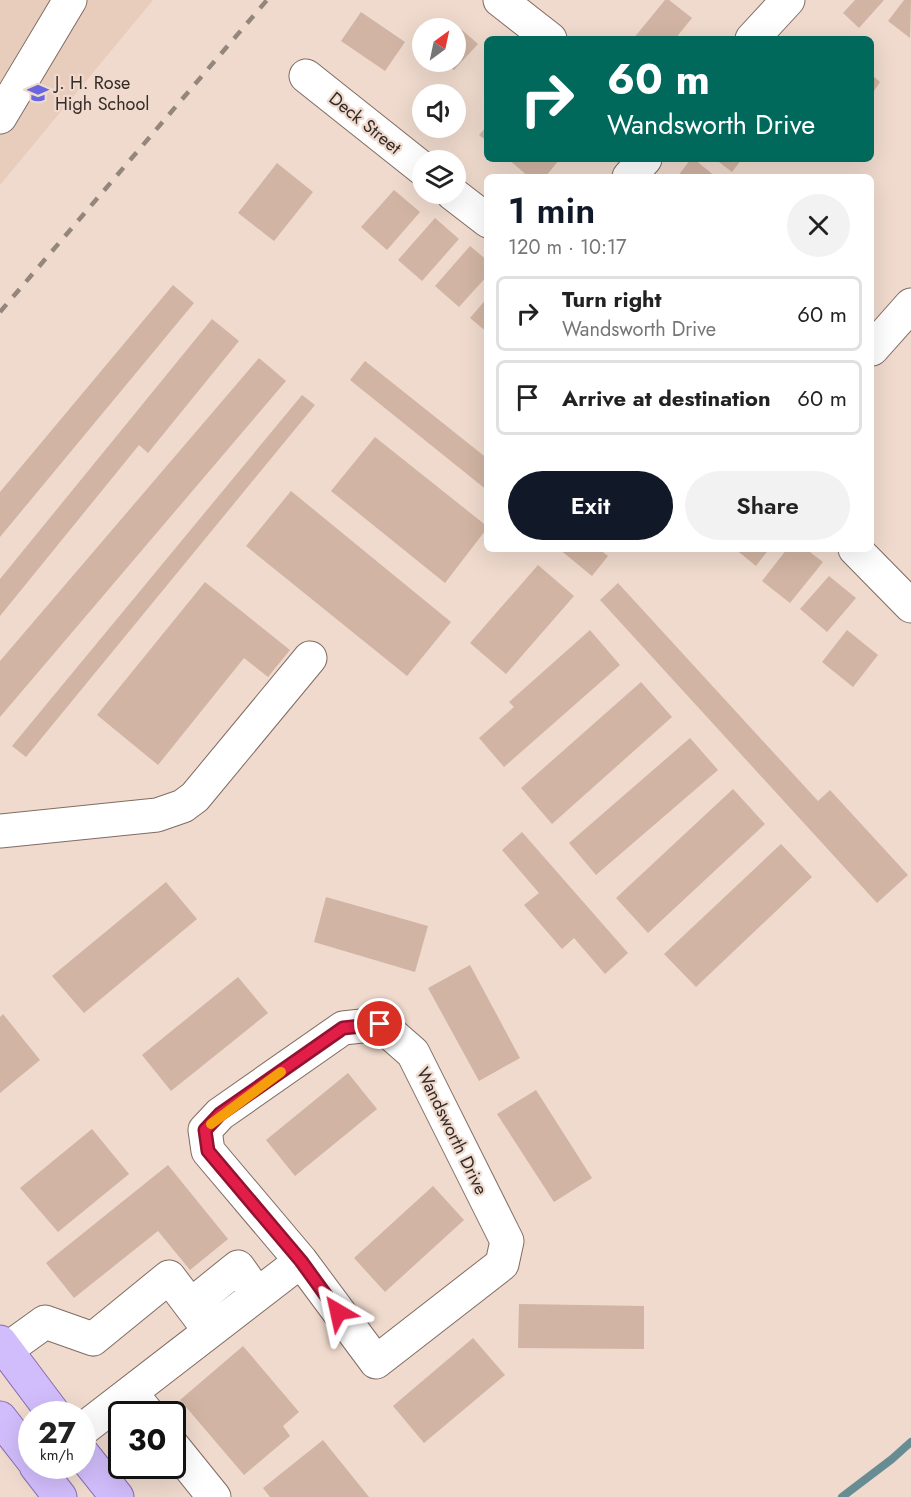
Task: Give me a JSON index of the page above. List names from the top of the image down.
{
  "streets": {
    "street": ["Deck Street", "Wandsworth Drive"]
  },
  "places": {
    "school or university": ["J. H. Rose High School"]
  },
  "north": "top right",
  "page": {
    "turn": ["60 m", "Wandsworth Drive"],
    "heading": ["1 min", "120 m · 10:17"],
    "list": [
      {
        "name": "Turn right",
        "note": "Wandsworth Drive",
        "value": "60 m"
      },
      {
        "name": "Arrive at destination",
        "value": "60 m"
      }
    ],
    "buttons": ["Exit", "Share"],
    "speed": "27 km/h",
    "limit": "30"
  }
}
